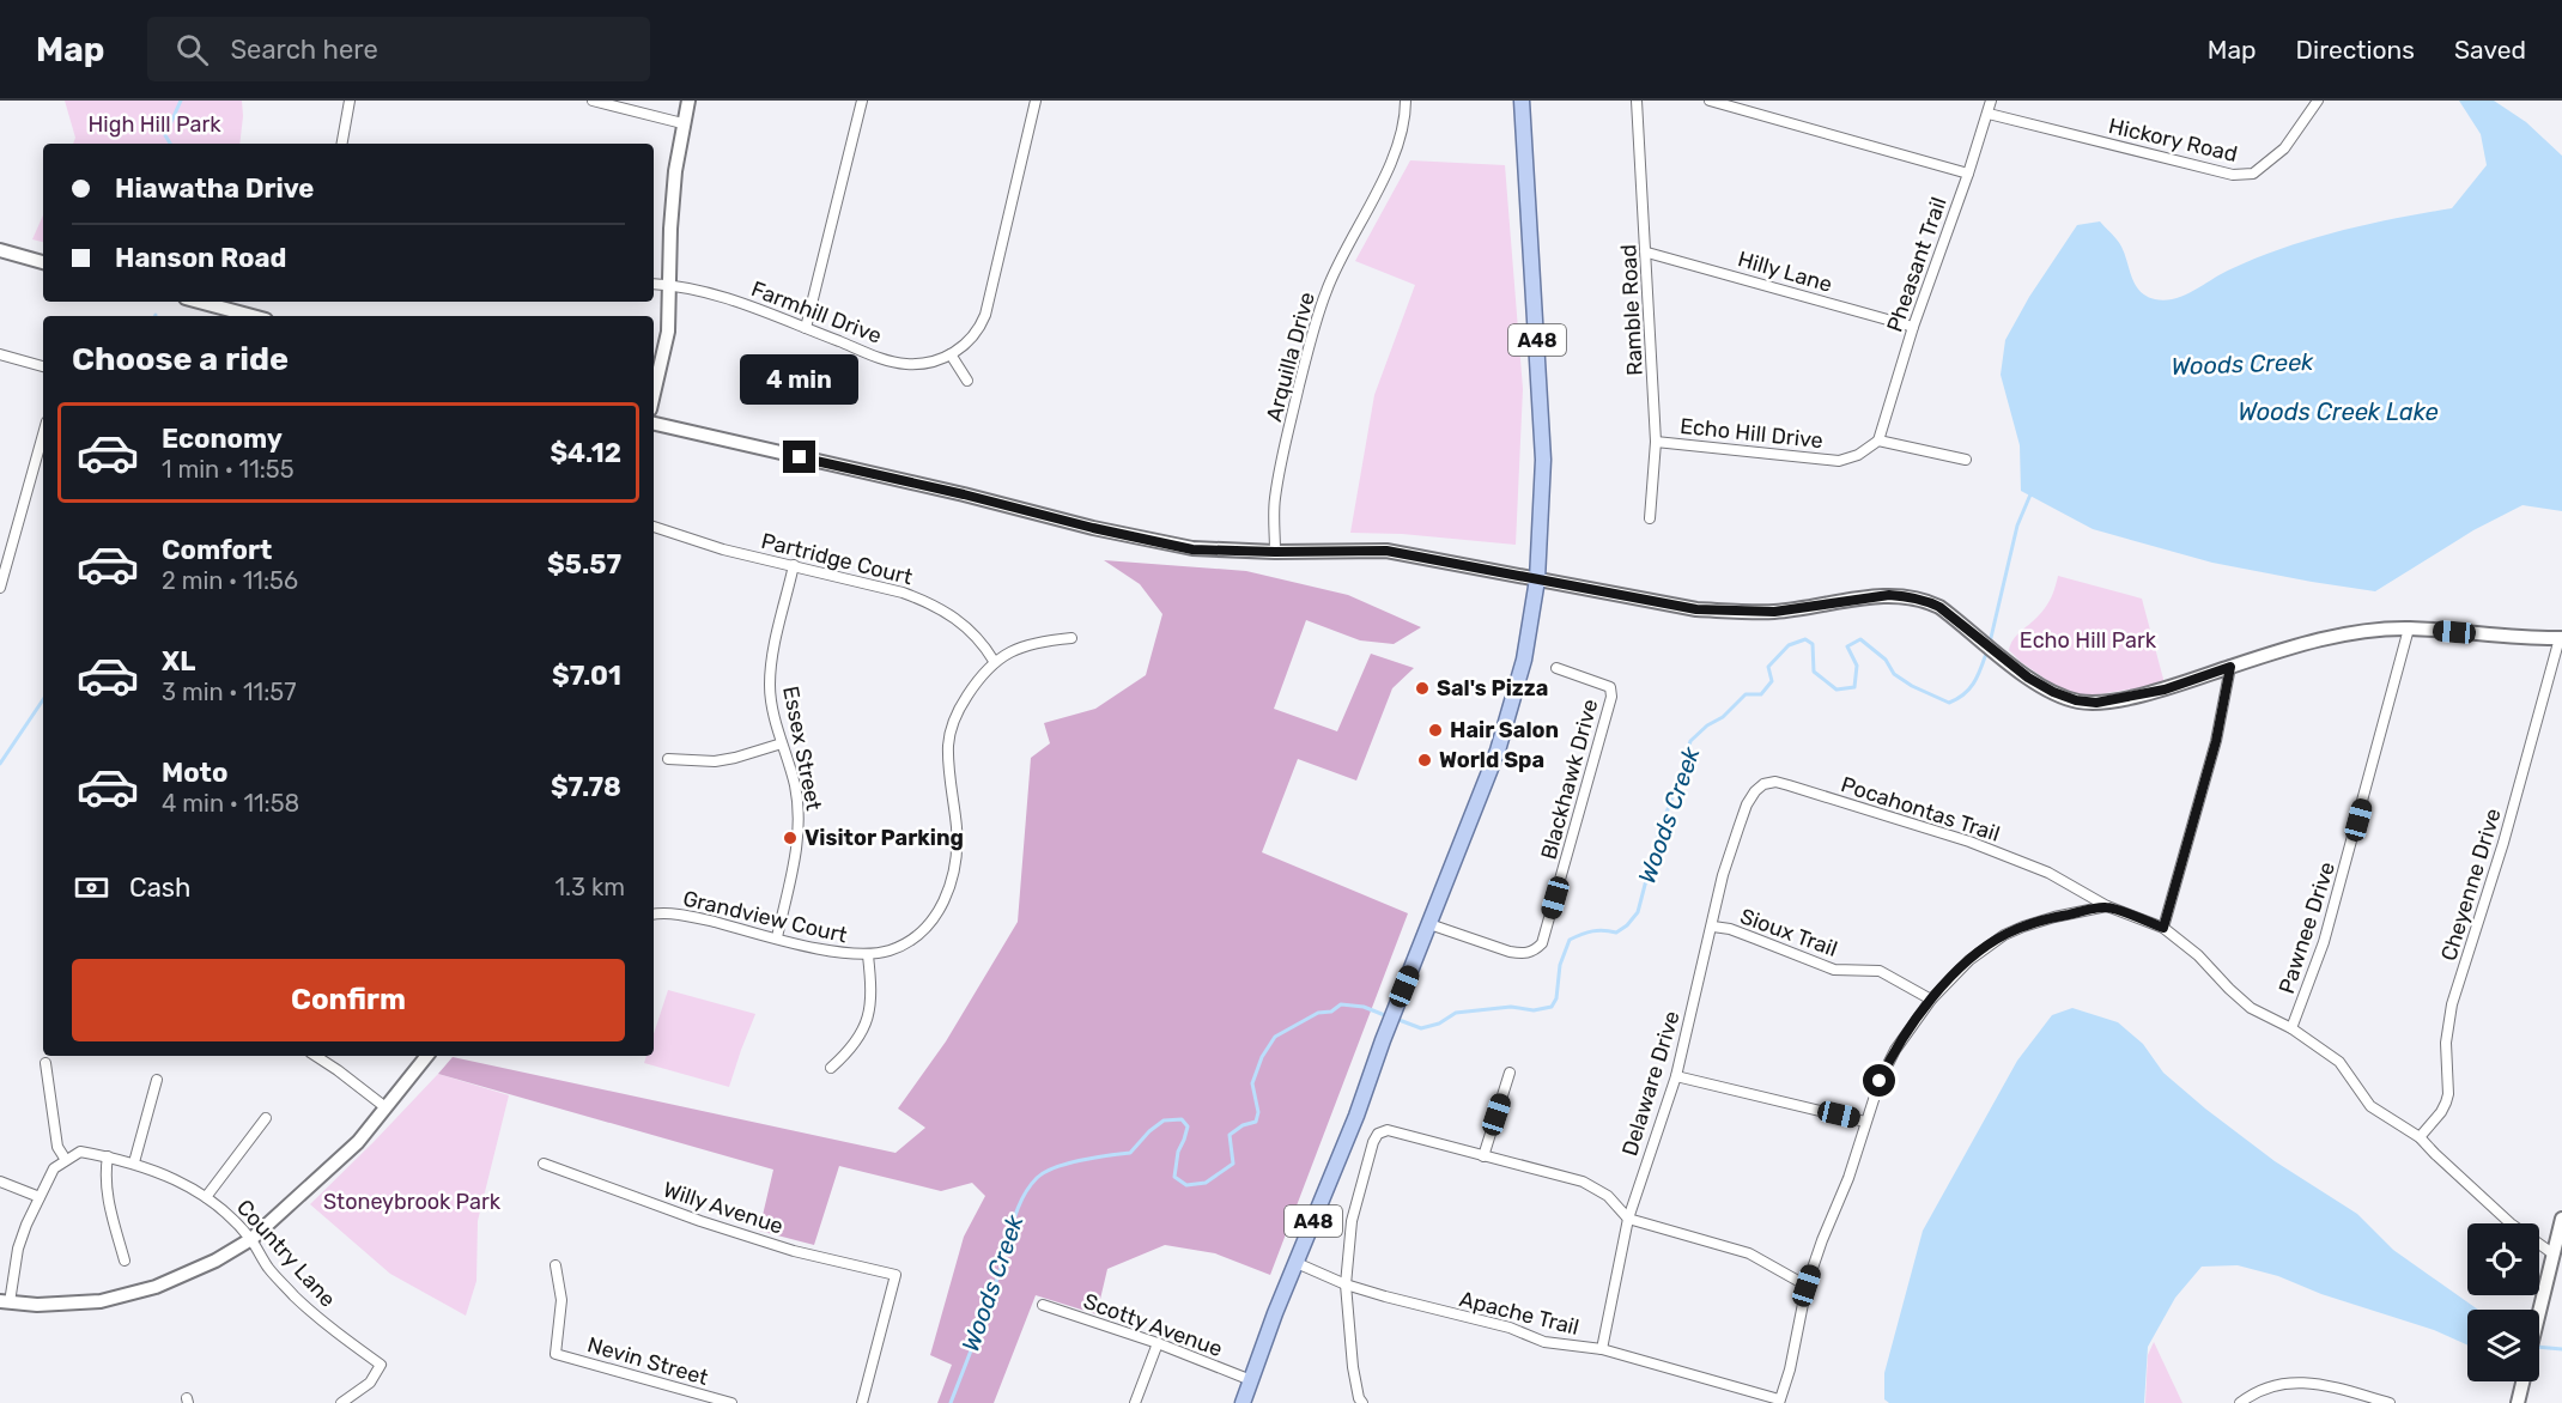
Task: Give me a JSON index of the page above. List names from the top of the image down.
{
  "streets": {
    "main road": ["A48"],
    "street": [
      "Hickory Road",
      "Pheasant Trail",
      "Hilly Lane",
      "Ramble Road",
      "Farmhill Drive",
      "Arquilla Drive",
      "Echo Hill Drive",
      "Partridge Court",
      "Essex Street",
      "Blackhawk Drive",
      "Pocahontas Trail",
      "Cheyenne Drive",
      "Grandview Court",
      "Pawnee Drive",
      "Sioux Trail",
      "Delaware Drive",
      "Willy Avenue",
      "Country Lane",
      "Apache Trail",
      "Scotty Avenue",
      "Nevin Street"
    ]
  },
  "crossings": [
    ["Hickory Road", "Pheasant Trail"],
    ["Pheasant Trail", "Hilly Lane"],
    ["Pheasant Trail", "Echo Hill Drive"],
    ["Hilly Lane", "Ramble Road"],
    ["Ramble Road", "Echo Hill Drive"],
    ["A48", "Blackhawk Drive"],
    ["A48", "Apache Trail"],
    ["A48", "Scotty Avenue"],
    ["Partridge Court", "Essex Street"],
    ["Partridge Court", "Grandview Court"],
    ["Essex Street", "Grandview Court"],
    ["Pocahontas Trail", "Cheyenne Drive"],
    ["Pocahontas Trail", "Pawnee Drive"],
    ["Pocahontas Trail", "Delaware Drive"],
    ["Sioux Trail", "Delaware Drive"],
    ["Delaware Drive", "Apache Trail"]
  ],
  "water": ["Woods Creek", "Woods Creek Lake"],
  "parks": ["High Hill Park", "Echo Hill Park", "Stoneybrook Park"],
  "places": [
    "Sal's Pizza",
    "Hair Salon",
    "World Spa",
    "Visitor Parking"
  ],
  "page": {
    "header": "Map",
    "search": "Search here",
    "nav": ["Map", "Directions", "Saved"],
    "banner": ["Hiawatha Drive", "Hanson Road"],
    "heading": "Choose a ride",
    "bubble": "4 min",
    "list": [
      {
        "name": "Economy",
        "note": "1 min · 11:55",
        "value": "$4.12"
      },
      {
        "name": "Comfort",
        "note": "2 min · 11:56",
        "value": "$5.57"
      },
      {
        "name": "XL",
        "note": "3 min · 11:57",
        "value": "$7.01"
      },
      {
        "name": "Moto",
        "note": "4 min · 11:58",
        "value": "$7.78"
      }
    ],
    "pay": ["Cash", "1.3 km"],
    "buttons": "Confirm"
  }
}
